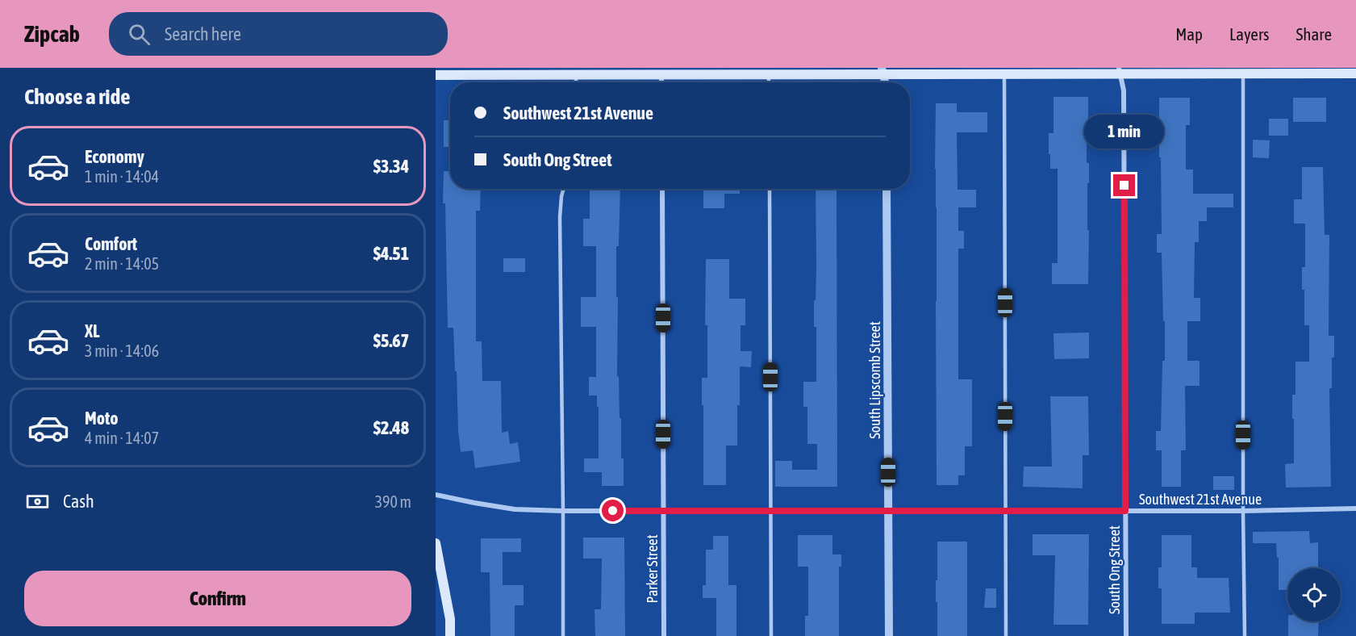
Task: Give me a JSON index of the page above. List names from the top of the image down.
{
  "streets": {
    "street": [
      "South Lipscomb Street",
      "Southwest 21st Avenue",
      "Parker Street",
      "South Ong Street"
    ]
  },
  "crossings": [
    ["South Lipscomb Street", "Southwest 21st Avenue"],
    ["Southwest 21st Avenue", "Parker Street"],
    ["Southwest 21st Avenue", "South Ong Street"]
  ],
  "page": {
    "header": "Zipcab",
    "search": "Search here",
    "nav": ["Map", "Layers", "Share"],
    "heading": "Choose a ride",
    "banner": ["Southwest 21st Avenue", "South Ong Street"],
    "bubble": "1 min",
    "list": [
      {
        "name": "Economy",
        "note": "1 min · 14:04",
        "value": "$3.34"
      },
      {
        "name": "Comfort",
        "note": "2 min · 14:05",
        "value": "$4.51"
      },
      {
        "name": "XL",
        "note": "3 min · 14:06",
        "value": "$5.67"
      },
      {
        "name": "Moto",
        "note": "4 min · 14:07",
        "value": "$2.48"
      }
    ],
    "pay": ["Cash", "390 m"],
    "buttons": "Confirm"
  }
}
